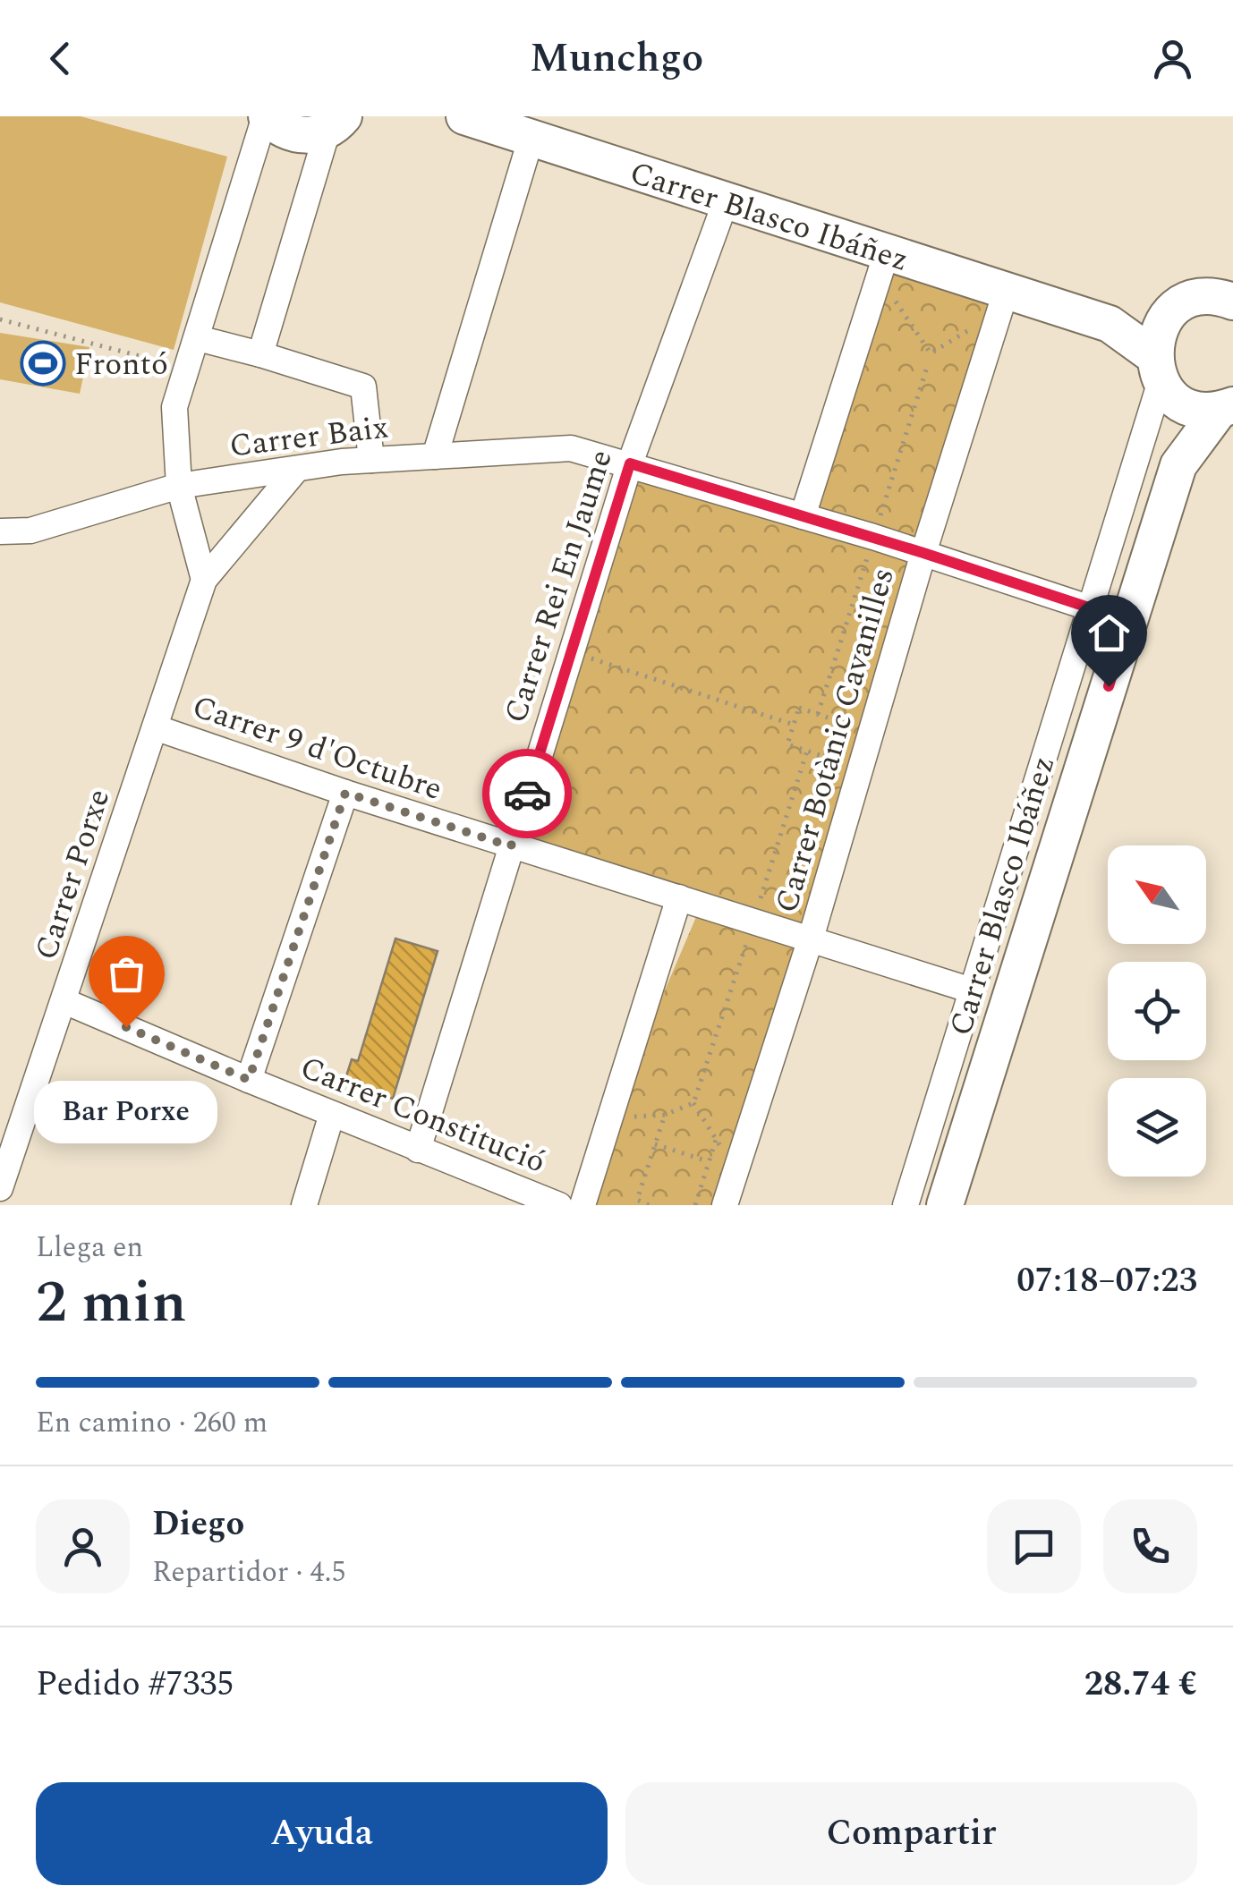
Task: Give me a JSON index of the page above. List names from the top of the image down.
{
  "streets": {
    "street": [
      "Carrer Blasco Ibáñez",
      "Carrer Baix",
      "Carrer Rei En Jaume",
      "Carrer Botànic Cavanilles",
      "Carrer 9 d'Octubre",
      "Carrer Porxe",
      "Carrer Constitució"
    ]
  },
  "crossings": [
    ["Carrer Blasco Ibáñez", "Carrer Baix"],
    ["Carrer Blasco Ibáñez", "Carrer Rei En Jaume"],
    ["Carrer Blasco Ibáñez", "Carrer Botànic Cavanilles"],
    ["Carrer Blasco Ibáñez", "Carrer 9 d'Octubre"],
    ["Carrer Baix", "Carrer Rei En Jaume"],
    ["Carrer Baix", "Carrer Botànic Cavanilles"],
    ["Carrer Baix", "Carrer Porxe"],
    ["Carrer Rei En Jaume", "Carrer 9 d'Octubre"],
    ["Carrer Rei En Jaume", "Carrer Constitució"],
    ["Carrer Botànic Cavanilles", "Carrer 9 d'Octubre"],
    ["Carrer 9 d'Octubre", "Carrer Porxe"],
    ["Carrer Porxe", "Carrer Constitució"]
  ],
  "places": {
    "sports": ["Frontó"],
    "other": ["Bar Porxe"]
  },
  "north": "top left",
  "page": {
    "header": "Munchgo",
    "bubble": "Bar Porxe",
    "heading": ["2 min", "Llega en", "07:18–07:23"],
    "panel": [
      "Diego",
      "Repartidor · 4.5",
      "Pedido #7335",
      "28.74 €"
    ],
    "bar": "En camino · 260 m",
    "buttons": ["Ayuda", "Compartir"]
  }
}
